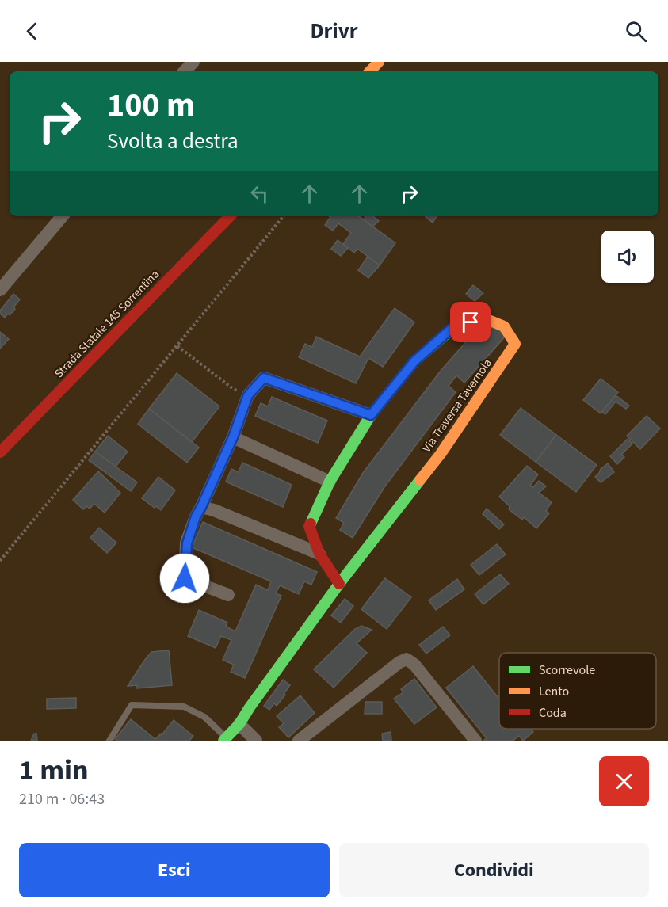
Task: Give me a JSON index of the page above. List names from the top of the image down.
{
  "streets": {
    "main road": ["Strada Statale 145 Sorrentina", "Via Traversa Tavernola"]
  },
  "legend": ["Scorrevole", "Lento", "Coda"],
  "page": {
    "header": "Drivr",
    "turn": ["100 m", "Svolta a destra"],
    "heading": ["1 min", "210 m · 06:43"],
    "buttons": ["Esci", "Condividi"]
  }
}
